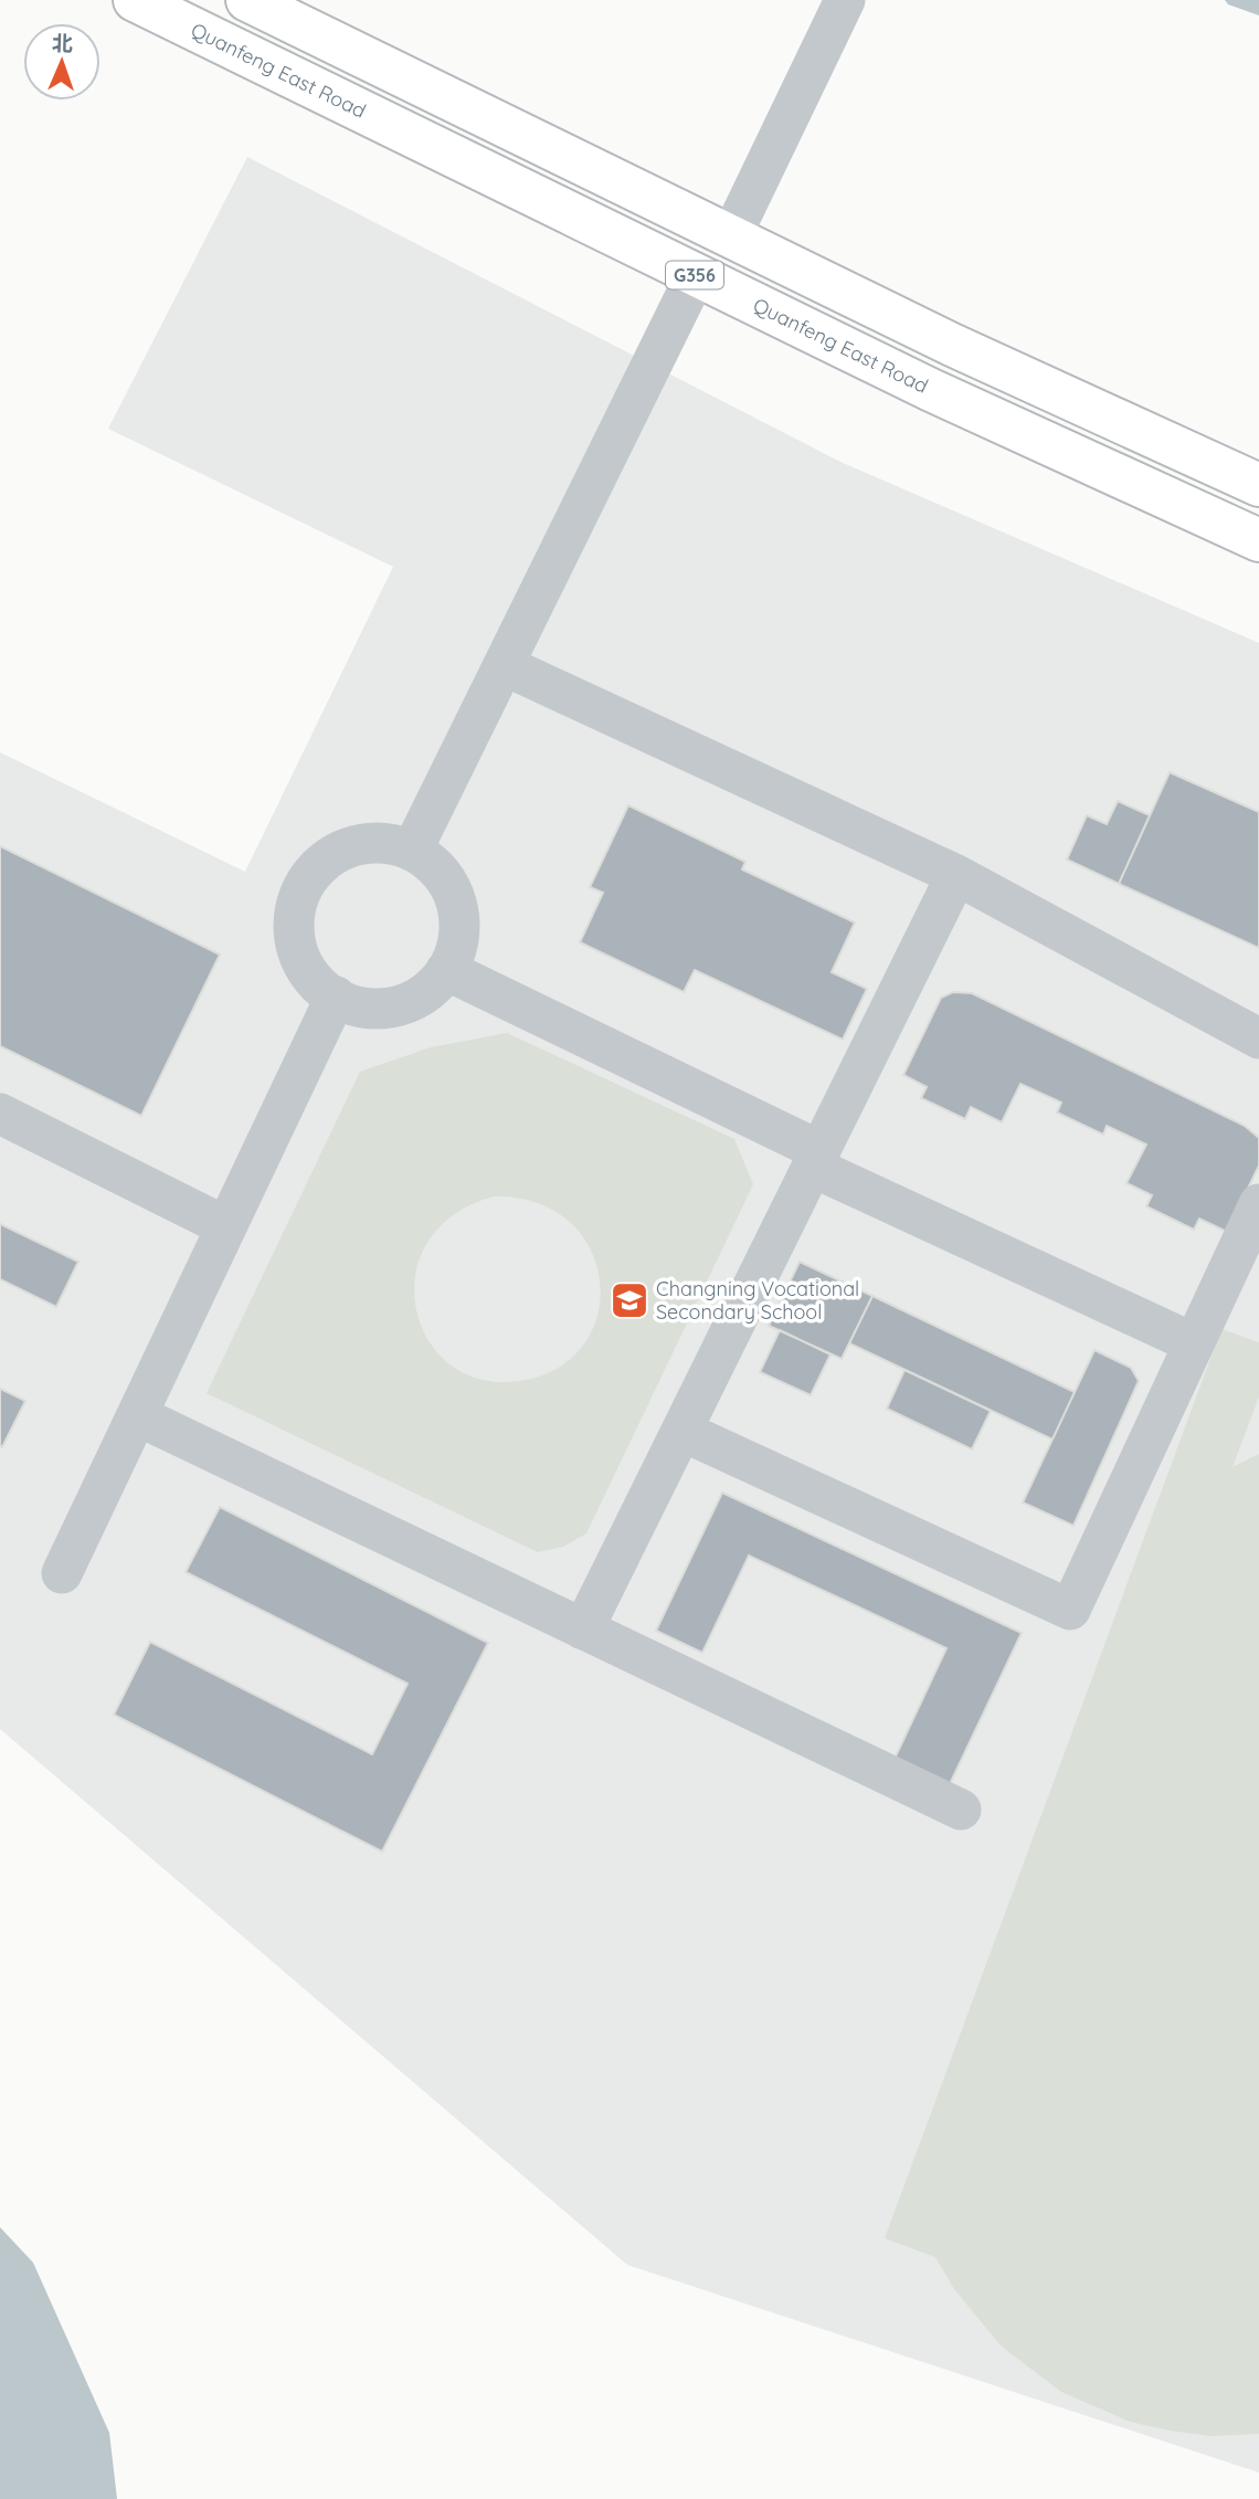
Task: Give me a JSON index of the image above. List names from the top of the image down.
{
  "streets": {
    "highway": ["Quanfeng East Road", "G356"]
  },
  "places": {
    "school or university": ["Changning Vocational Secondary School"]
  },
  "north": "top"
}
